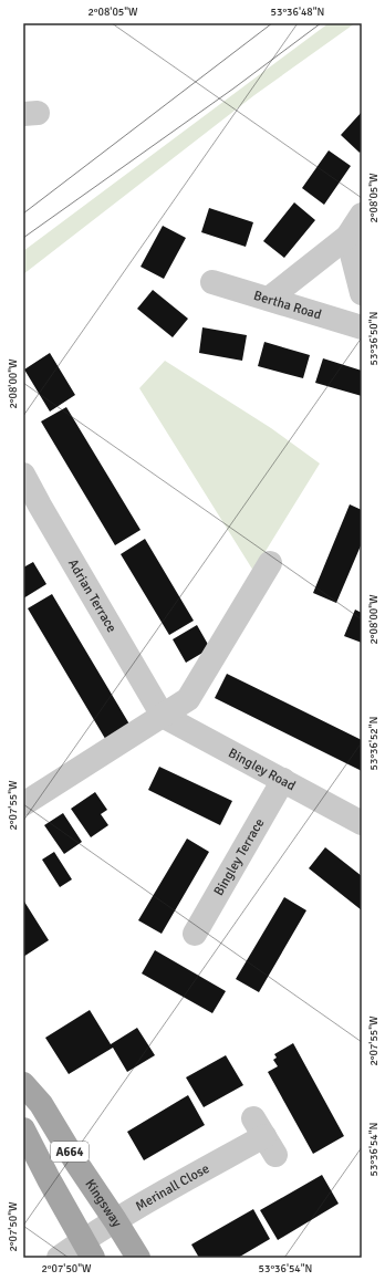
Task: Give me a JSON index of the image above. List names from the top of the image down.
{
  "streets": {
    "main road": ["A664", "Kingsway"],
    "street": [
      "Bertha Road",
      "Adrian Terrace",
      "Bingley Road",
      "Bingley Terrace",
      "Merinall Close"
    ]
  },
  "crossings": [
    ["Adrian Terrace", "Bingley Road"],
    ["Bingley Road", "Bingley Terrace"],
    ["A664", "Merinall Close"],
    ["Merinall Close", "Kingsway"]
  ],
  "coordinates": [
    "2°08'05\"W",
    "53°36'48\"N",
    "53°36'50\"N",
    "2°08'00\"W",
    "53°36'52\"N",
    "2°07'55\"W",
    "53°36'54\"N",
    "2°07'50\"W"
  ]
}
